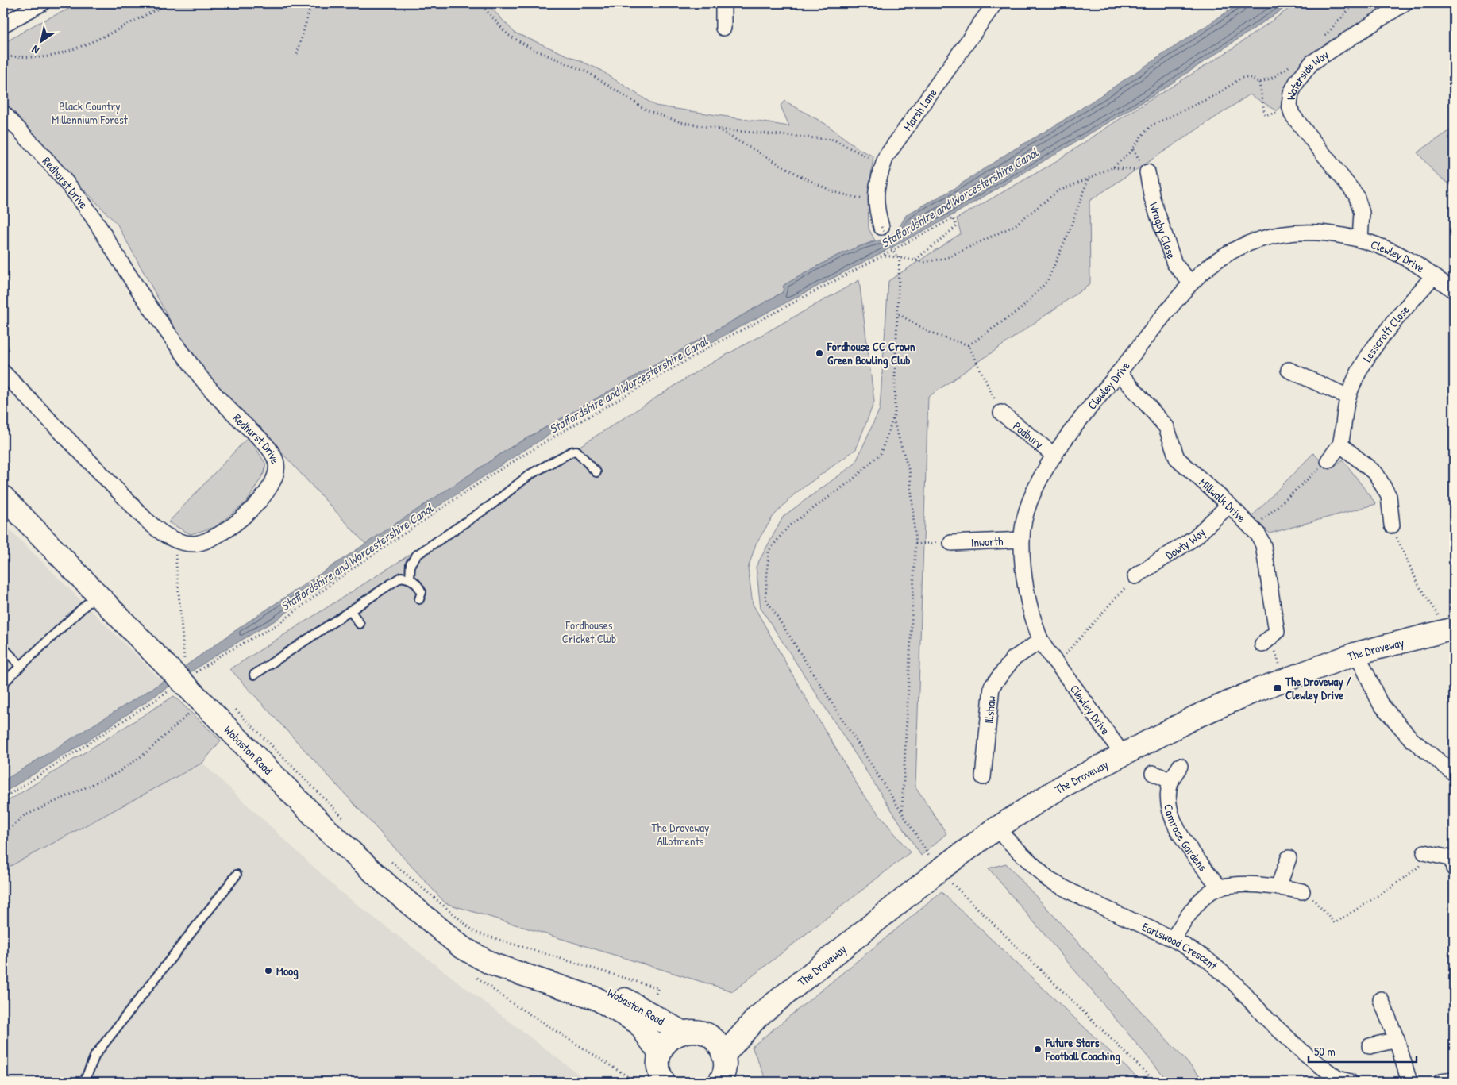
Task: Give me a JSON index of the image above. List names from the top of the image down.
{
  "streets": {
    "street": [
      "Waterside Way",
      "Marsh Lane",
      "Redhurst Drive",
      "Wragby Close",
      "Clewley Drive",
      "Lesscroft Close",
      "Padbury",
      "Millwalk Drive",
      "Inworth",
      "Dowty Way",
      "The Droveway",
      "Illshaw",
      "Wobaston Road",
      "Camrose Gardens",
      "Earlswood Crescent"
    ]
  },
  "crossings": [
    ["Waterside Way", "Clewley Drive"],
    ["Wragby Close", "Clewley Drive"],
    ["Clewley Drive", "Lesscroft Close"],
    ["Clewley Drive", "Padbury"],
    ["Clewley Drive", "Millwalk Drive"],
    ["Clewley Drive", "Inworth"],
    ["Clewley Drive", "The Droveway"],
    ["Clewley Drive", "Illshaw"],
    ["Millwalk Drive", "Dowty Way"],
    ["The Droveway", "Earlswood Crescent"]
  ],
  "water": ["Staffordshire and Worcestershire Canal"],
  "parks": ["Black Country Millennium Forest", "Fordhouses Cricket Club", "The Droveway Allotments"],
  "places": {
    "other": ["Fordhouse CC Crown Green Bowling Club", "Moog", "Future Stars Football Coaching"],
    "transit": ["The Droveway / Clewley Drive"]
  },
  "scale_bar": "50 m",
  "north": "bottom left"
}
